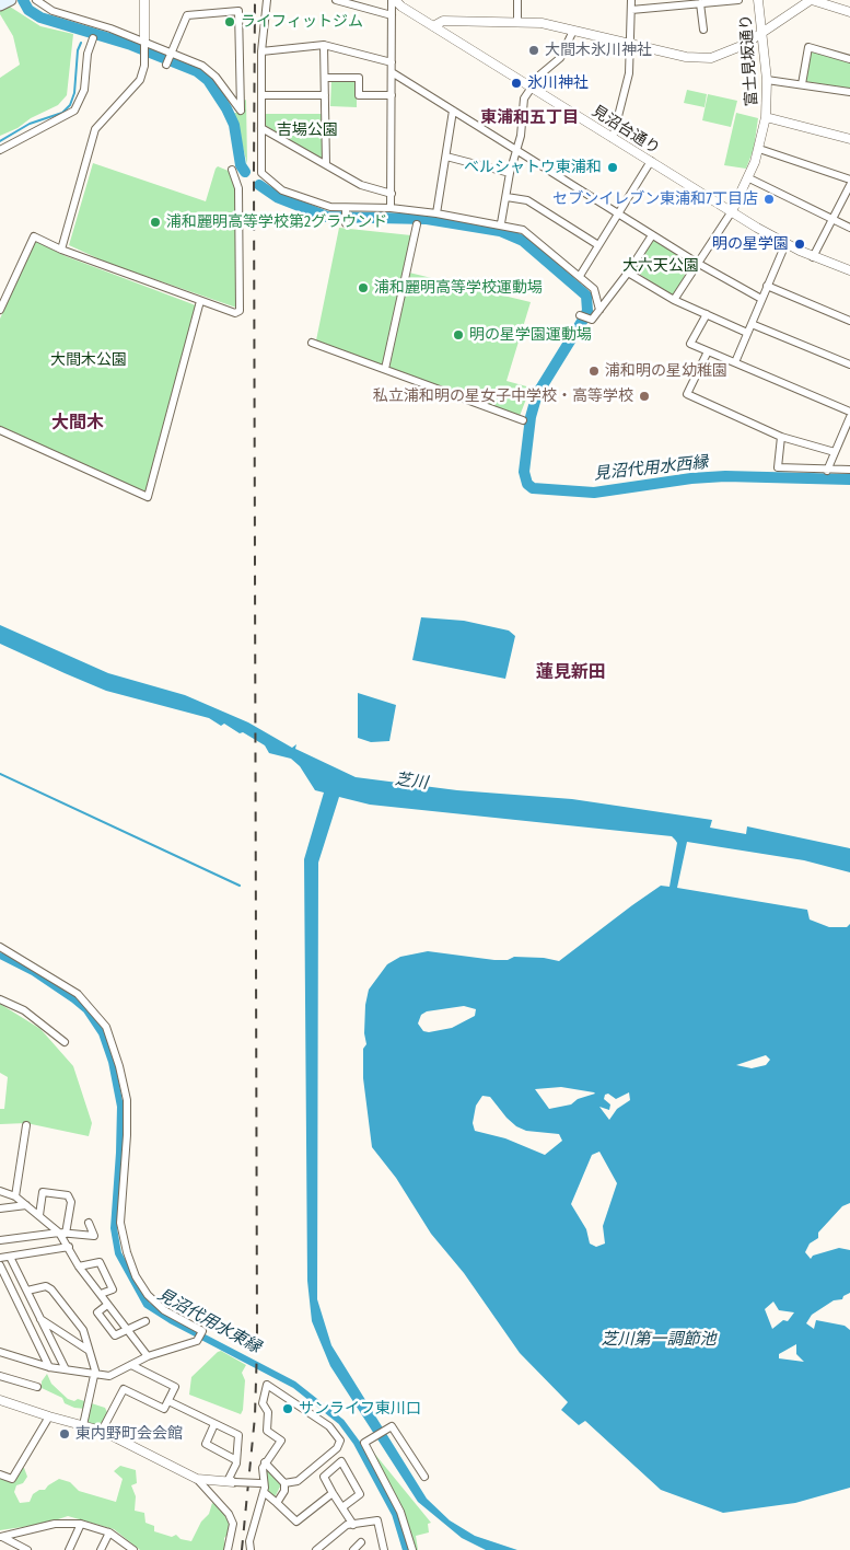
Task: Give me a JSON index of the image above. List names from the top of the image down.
{
  "streets": {
    "street": ["富士見坂通り", "見沼台通り"]
  },
  "crossings": [
    ["富士見坂通り", "見沼台通り"]
  ],
  "districts": ["東浦和五丁目", "大間木", "蓮見新田"],
  "water": [
    "見沼代用水西縁",
    "芝川",
    "見沼代用水東縁",
    "芝川第一調節池"
  ],
  "parks": ["吉場公園", "大六天公園", "大間木公園"],
  "places": [
    "ライフィットジム",
    "大間木氷川神社",
    "氷川神社",
    "ベルシャトウ東浦和",
    "セブンイレブン東浦和7丁目店",
    "浦和麗明高等学校第2グラウンド",
    "明の星学園",
    "浦和麗明高等学校運動場",
    "明の星学園運動場",
    "浦和明の星幼稚園",
    "私立浦和明の星女子中学校・高等学校",
    "サンライフ東川口",
    "東内野町会会館"
  ]
}
